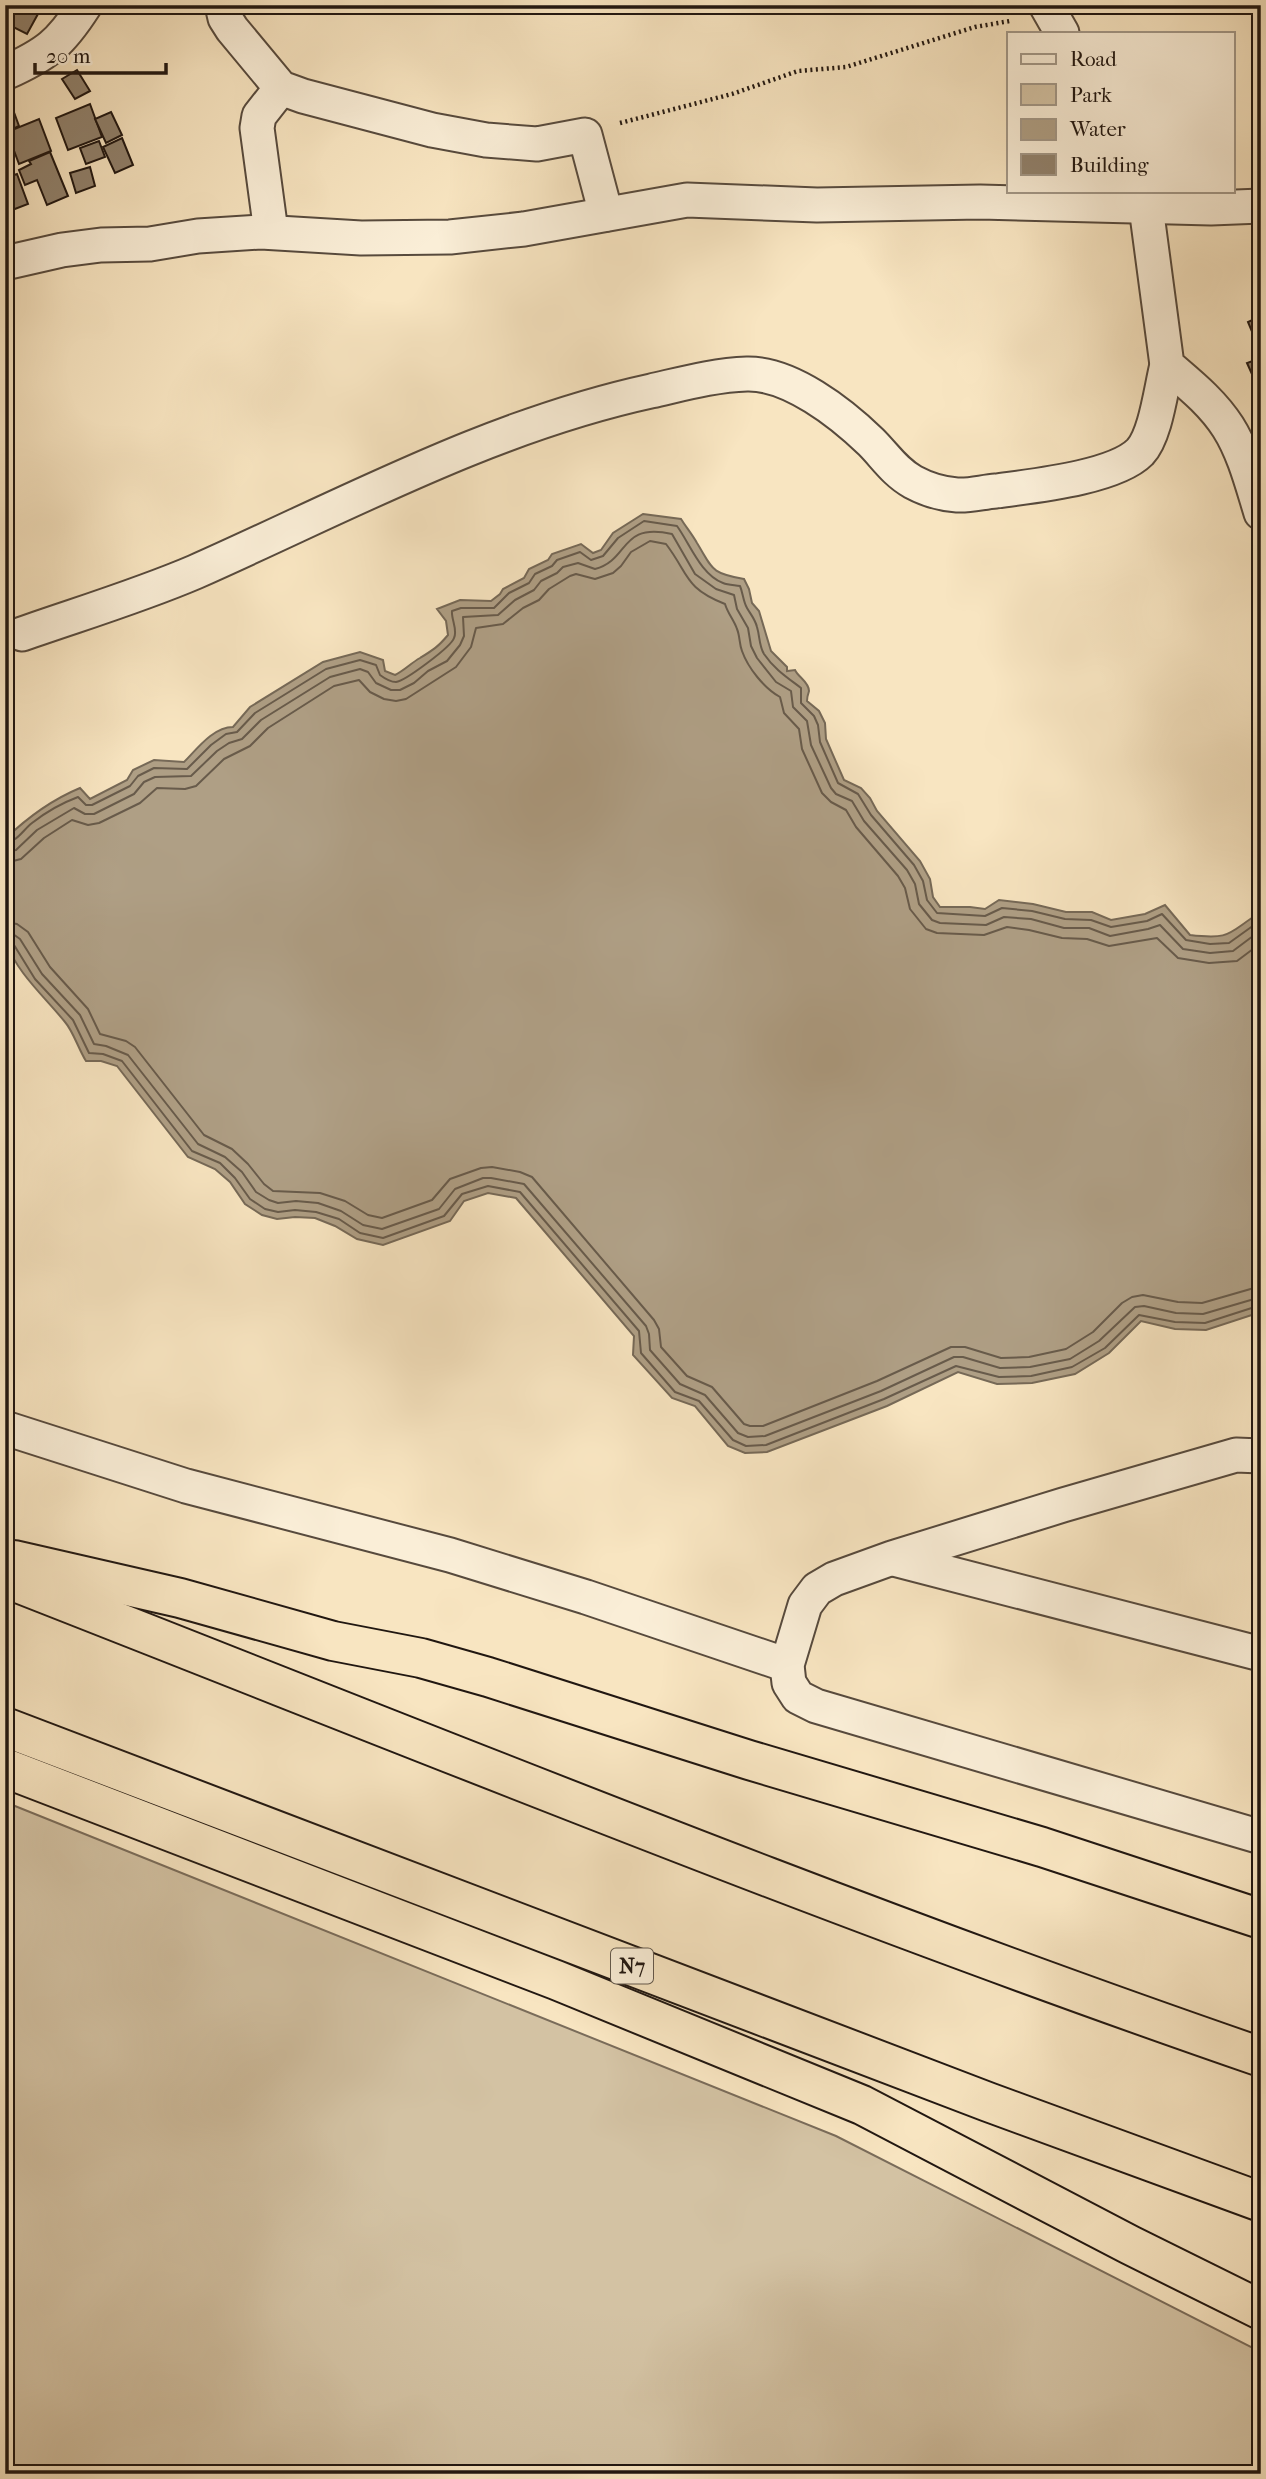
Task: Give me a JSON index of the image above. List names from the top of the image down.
{
  "streets": {
    "highway": ["N7"]
  },
  "legend": [
    "Road",
    "Park",
    "Water",
    "Building"
  ],
  "scale_bar": "20 m"
}
